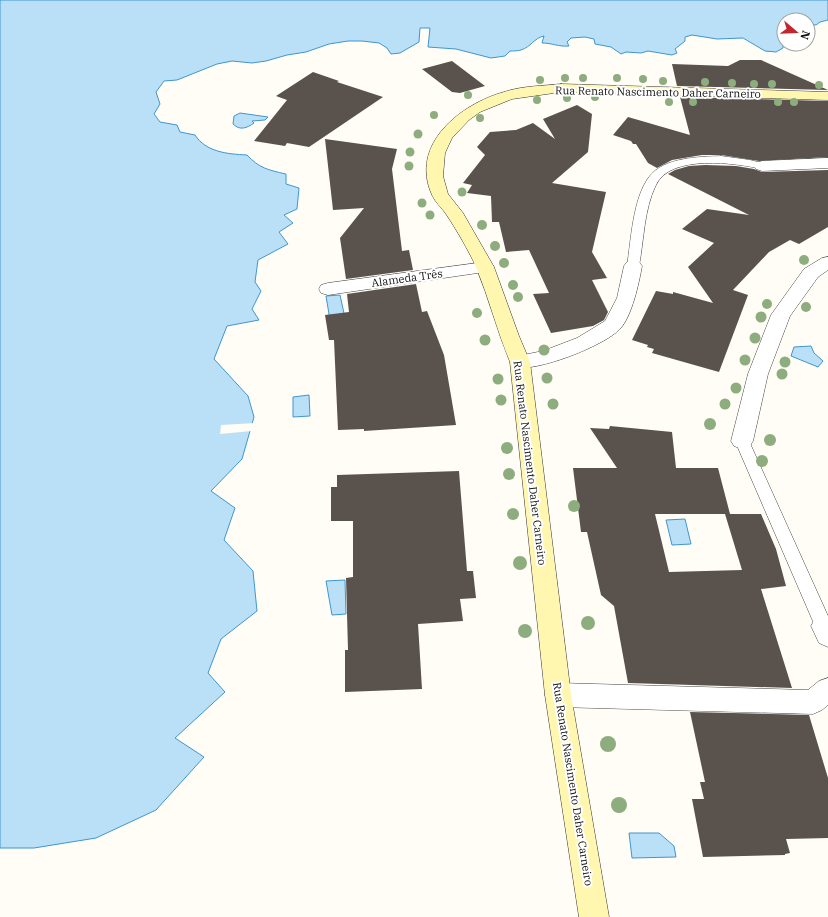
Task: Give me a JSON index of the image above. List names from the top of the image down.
{
  "streets": {
    "street": ["Rua Renato Nascimento Daher Carneiro", "Alameda Três"]
  },
  "crossings": [
    ["Rua Renato Nascimento Daher Carneiro", "Alameda Três"]
  ],
  "north": "right"
}
